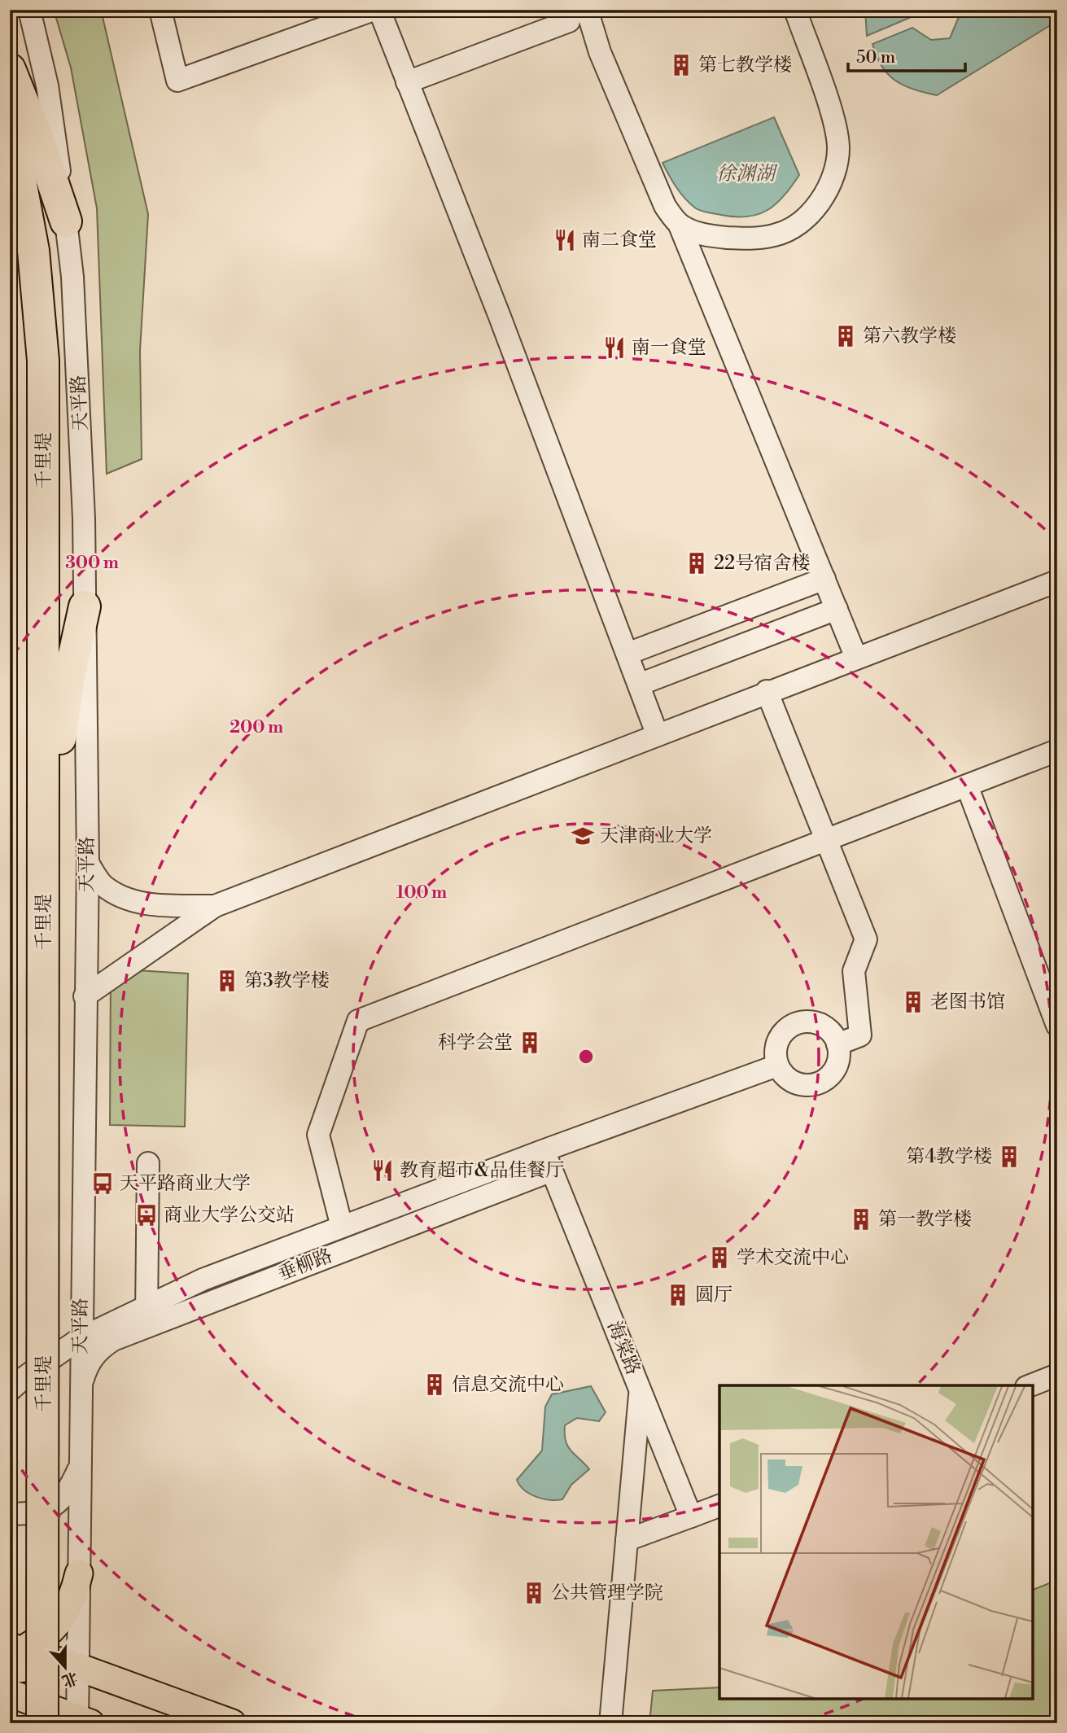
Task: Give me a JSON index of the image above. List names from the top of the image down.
{
  "streets": {
    "highway": ["千里堤"],
    "street": ["天平路", "垂柳路", "海棠路"]
  },
  "crossings": [
    ["天平路", "千里堤"],
    ["天平路", "垂柳路"],
    ["垂柳路", "海棠路"]
  ],
  "water": ["徐渊湖"],
  "places": {
    "building": [
      "第七教学楼",
      "第六教学楼",
      "22号宿舍楼",
      "第3教学楼",
      "老图书馆",
      "科学会堂",
      "第4教学楼",
      "第一教学楼",
      "学术交流中心",
      "圆厅",
      "信息交流中心",
      "公共管理学院"
    ],
    "restaurant": ["南二食堂", "南一食堂", "教育超市&品佳餐厅"],
    "school or university": ["天津商业大学"],
    "bus stop": ["天平路商业大学", "商业大学公交站"]
  },
  "scale_bar": "50 m",
  "north": "bottom",
  "rings": ["300 m", "200 m", "100 m"]
}
